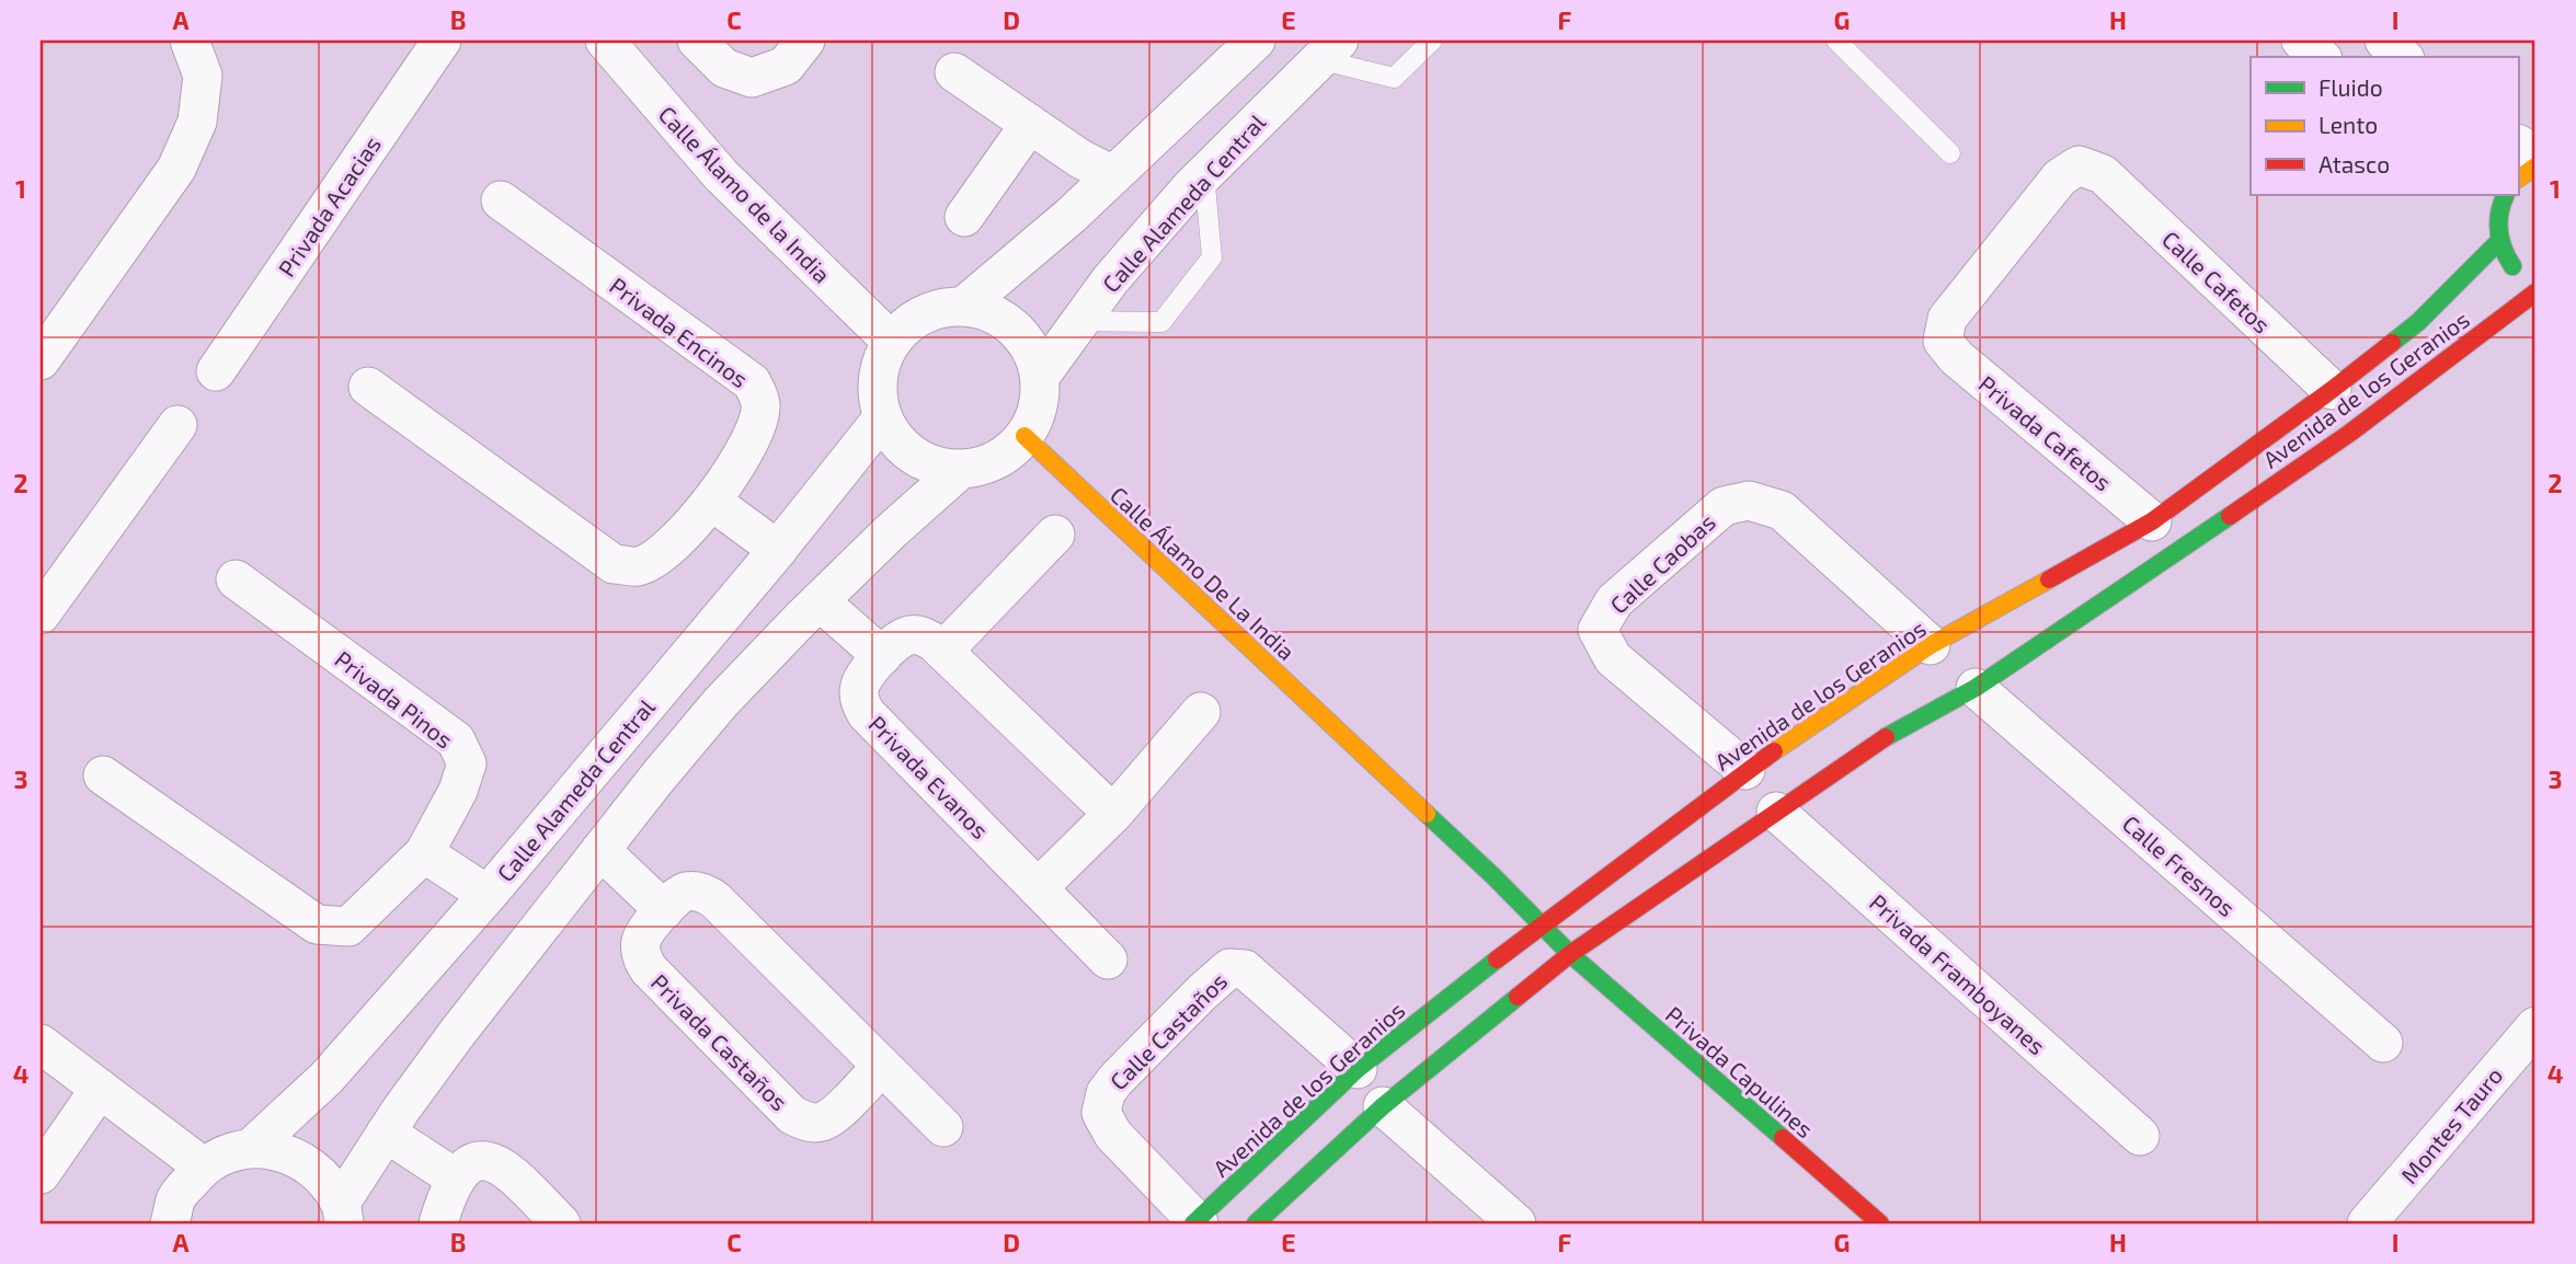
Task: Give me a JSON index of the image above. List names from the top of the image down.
{
  "streets": {
    "street": [
      "Calle Álamo de la India",
      "Calle Alameda Central",
      "Privada Acacias",
      "Calle Cafetos",
      "Privada Encinos",
      "Avenida de los Geranios",
      "Privada Cafetos",
      "Calle Caobas",
      "Calle Álamo De La India",
      "Privada Pinos",
      "Privada Evanos",
      "Calle Fresnos",
      "Privada Framboyanes",
      "Calle Castaños",
      "Privada Castaños",
      "Privada Capulines",
      "Montes Tauro"
    ]
  },
  "crossings": [
    ["Calle Álamo de la India", "Calle Alameda Central"],
    ["Calle Álamo de la India", "Calle Álamo De La India"],
    ["Calle Alameda Central", "Calle Álamo De La India"],
    ["Calle Cafetos", "Avenida de los Geranios"],
    ["Calle Cafetos", "Privada Cafetos"],
    ["Avenida de los Geranios", "Privada Cafetos"],
    ["Avenida de los Geranios", "Calle Caobas"],
    ["Avenida de los Geranios", "Calle Álamo De La India"],
    ["Avenida de los Geranios", "Calle Fresnos"],
    ["Avenida de los Geranios", "Privada Framboyanes"],
    ["Avenida de los Geranios", "Calle Castaños"],
    ["Avenida de los Geranios", "Privada Capulines"]
  ],
  "legend": ["Fluido", "Lento", "Atasco"],
  "grid": {
    "columns": [
      "A",
      "B",
      "C",
      "D",
      "E",
      "F",
      "G",
      "H",
      "I"
    ],
    "rows": [
      "1",
      "2",
      "3",
      "4"
    ]
  }
}
